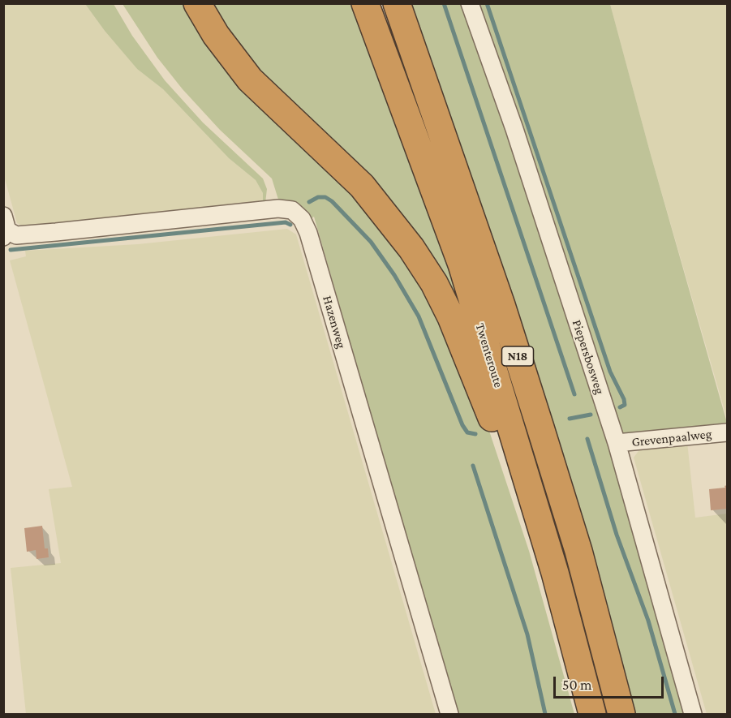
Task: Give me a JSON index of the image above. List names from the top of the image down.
{
  "streets": {
    "highway": ["Twenteroute", "N18"],
    "street": ["Hazenweg", "Piepersbosweg", "Grevenpaalweg"]
  },
  "crossings": [
    ["Twenteroute", "N18"],
    ["Piepersbosweg", "Grevenpaalweg"]
  ],
  "scale_bar": "50 m"
}
